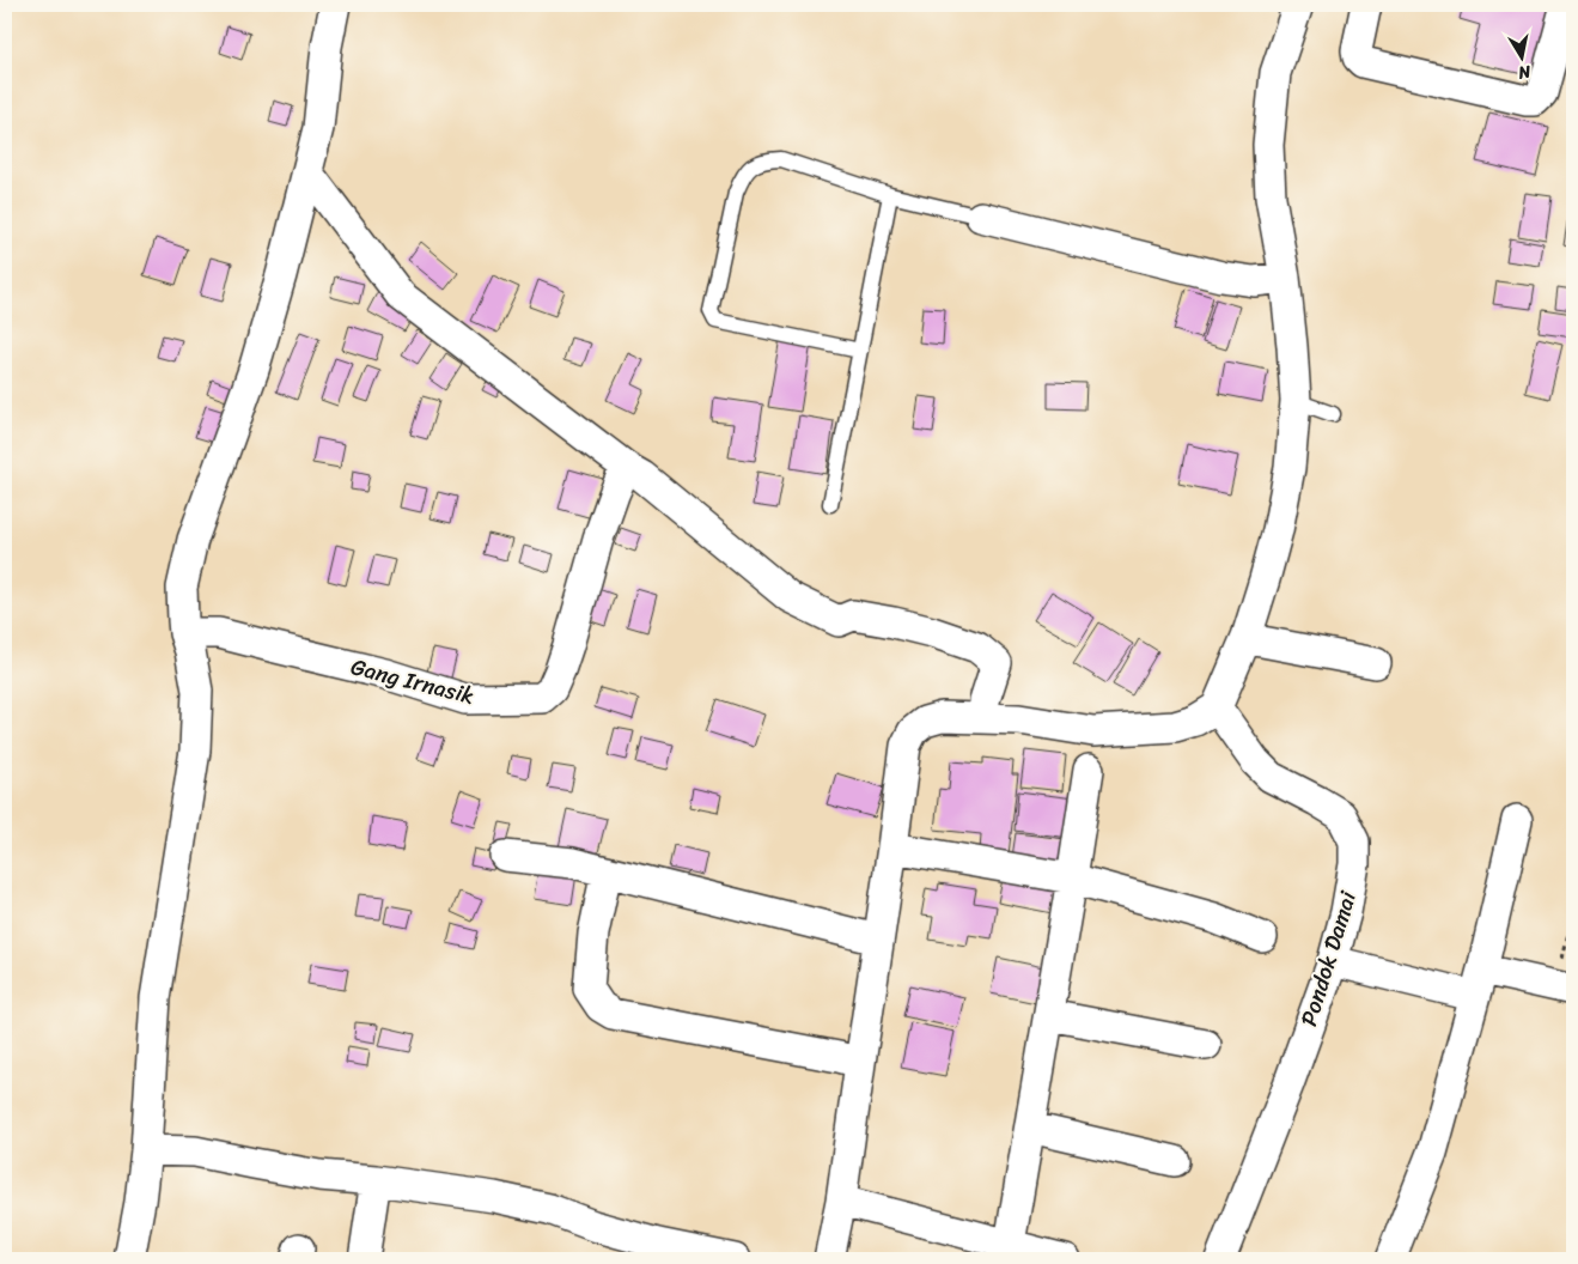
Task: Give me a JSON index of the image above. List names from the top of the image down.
{
  "streets": {
    "street": ["Gang Irnasik", "Pondok Damai"]
  },
  "north": "bottom"
}
